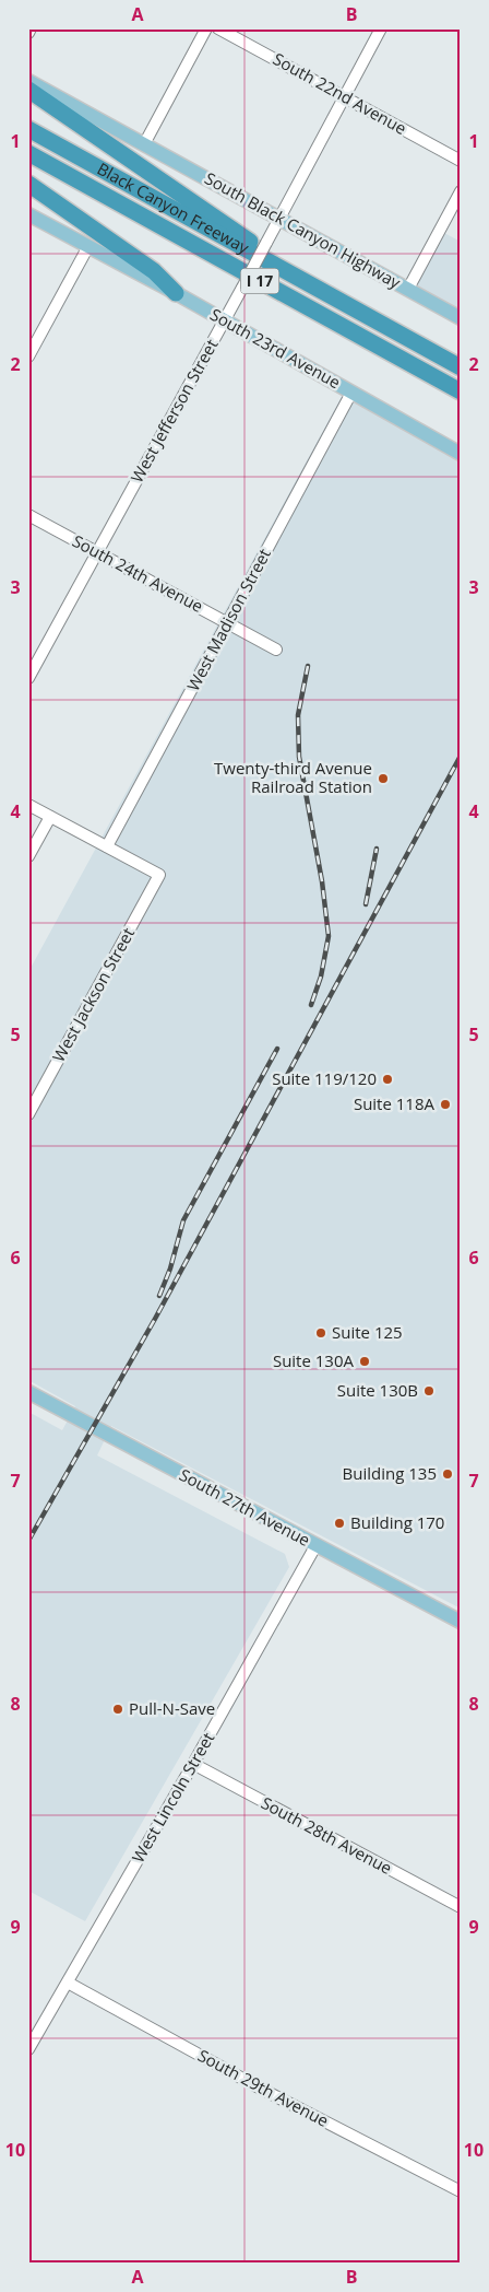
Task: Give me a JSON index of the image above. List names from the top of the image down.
{
  "streets": {
    "highway": ["Black Canyon Freeway", "I 17"],
    "main road": ["South Black Canyon Highway", "South 23rd Avenue", "South 27th Avenue"],
    "street": [
      "South 22nd Avenue",
      "West Jefferson Street",
      "South 24th Avenue",
      "West Madison Street",
      "West Jackson Street",
      "West Lincoln Street",
      "South 28th Avenue",
      "South 29th Avenue"
    ]
  },
  "crossings": [
    ["South 22nd Avenue", "West Jefferson Street"],
    ["South Black Canyon Highway", "West Jefferson Street"],
    ["South 23rd Avenue", "West Jefferson Street"],
    ["South 23rd Avenue", "West Madison Street"],
    ["West Jefferson Street", "South 24th Avenue"],
    ["South 24th Avenue", "West Madison Street"],
    ["West Madison Street", "West Jackson Street"],
    ["South 27th Avenue", "West Lincoln Street"],
    ["West Lincoln Street", "South 28th Avenue"],
    ["West Lincoln Street", "South 29th Avenue"]
  ],
  "places": [
    "Twenty-third Avenue Railroad Station",
    "Suite 119/120",
    "Suite 118A",
    "Suite 125",
    "Suite 130A",
    "Suite 130B",
    "Building 135",
    "Building 170",
    "Pull-N-Save"
  ],
  "grid": {
    "columns": ["A", "B"],
    "rows": [
      "1",
      "2",
      "3",
      "4",
      "5",
      "6",
      "7",
      "8",
      "9",
      "10"
    ]
  }
}
